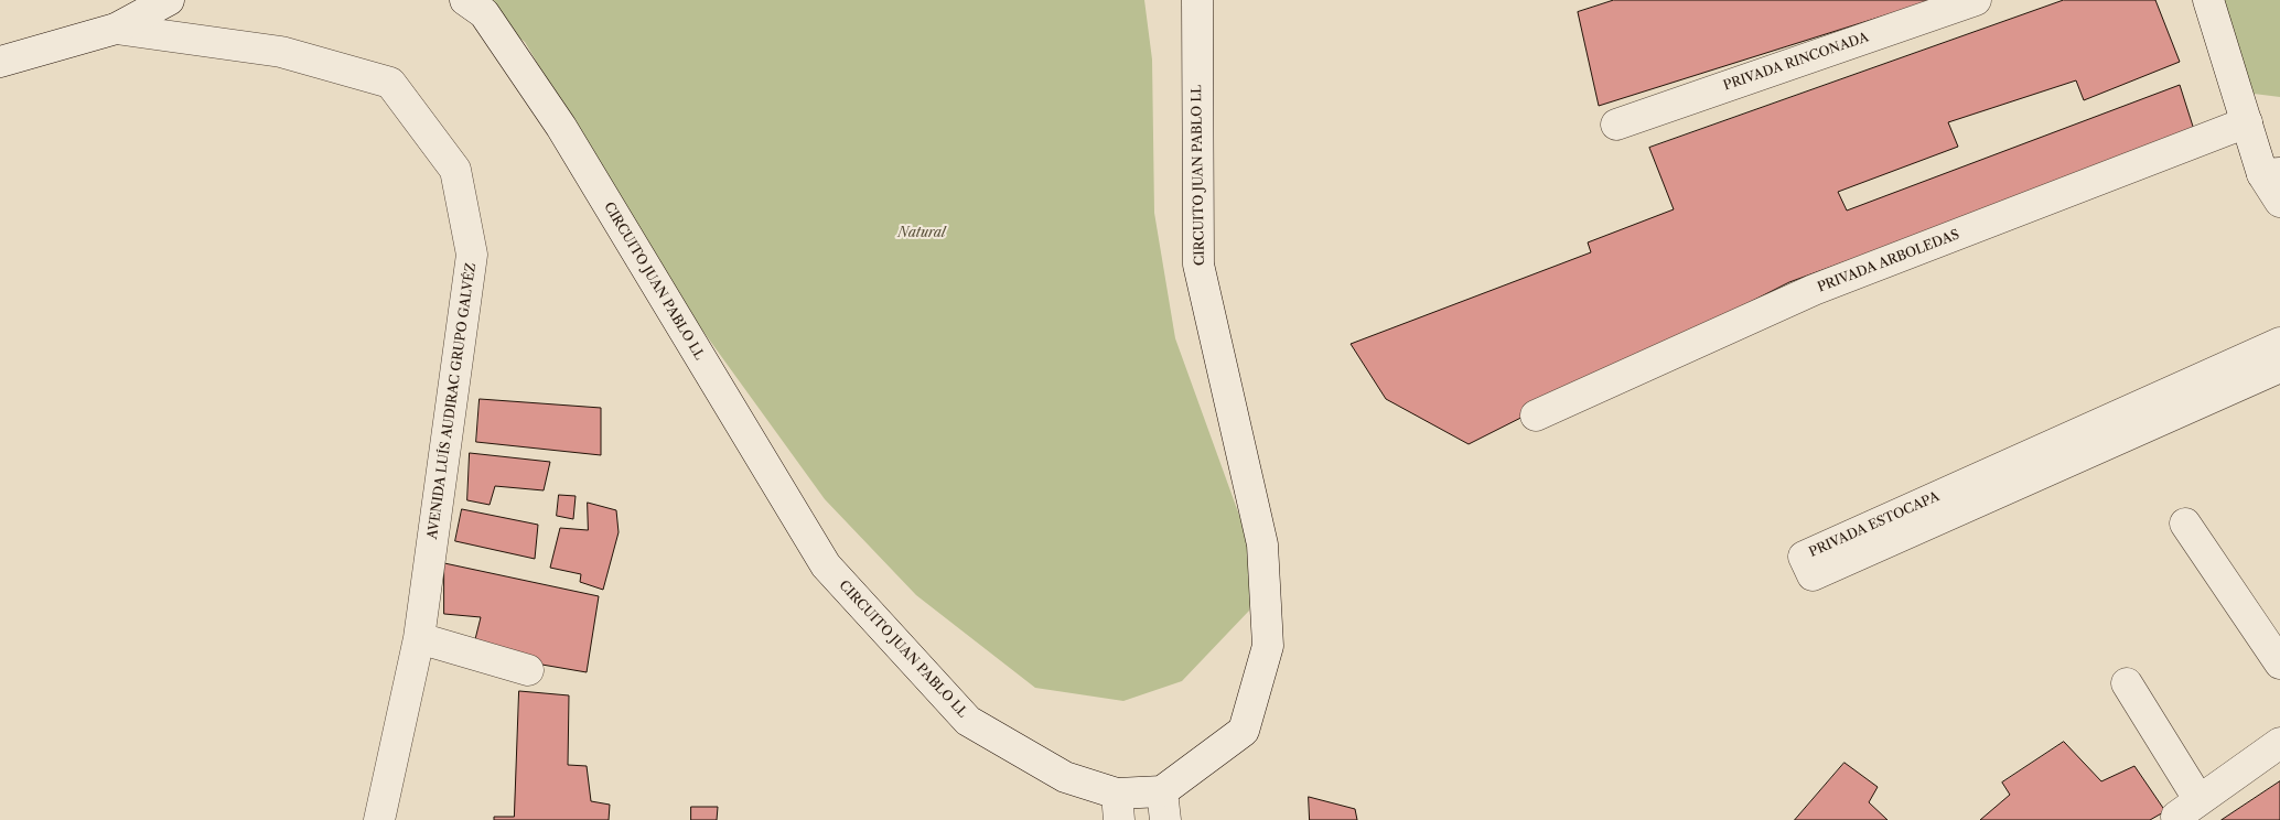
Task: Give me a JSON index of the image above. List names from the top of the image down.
{
  "streets": {
    "street": [
      "PRIVADA RINCONADA",
      "CIRCUITO JUAN PABLO LL",
      "PRIVADA ARBOLEDAS",
      "AVENIDA LUÍS AUDIRAC GRUPO GALVÉZ",
      "PRIVADA ESTOCAPA"
    ]
  },
  "parks": ["Natural"]
}
